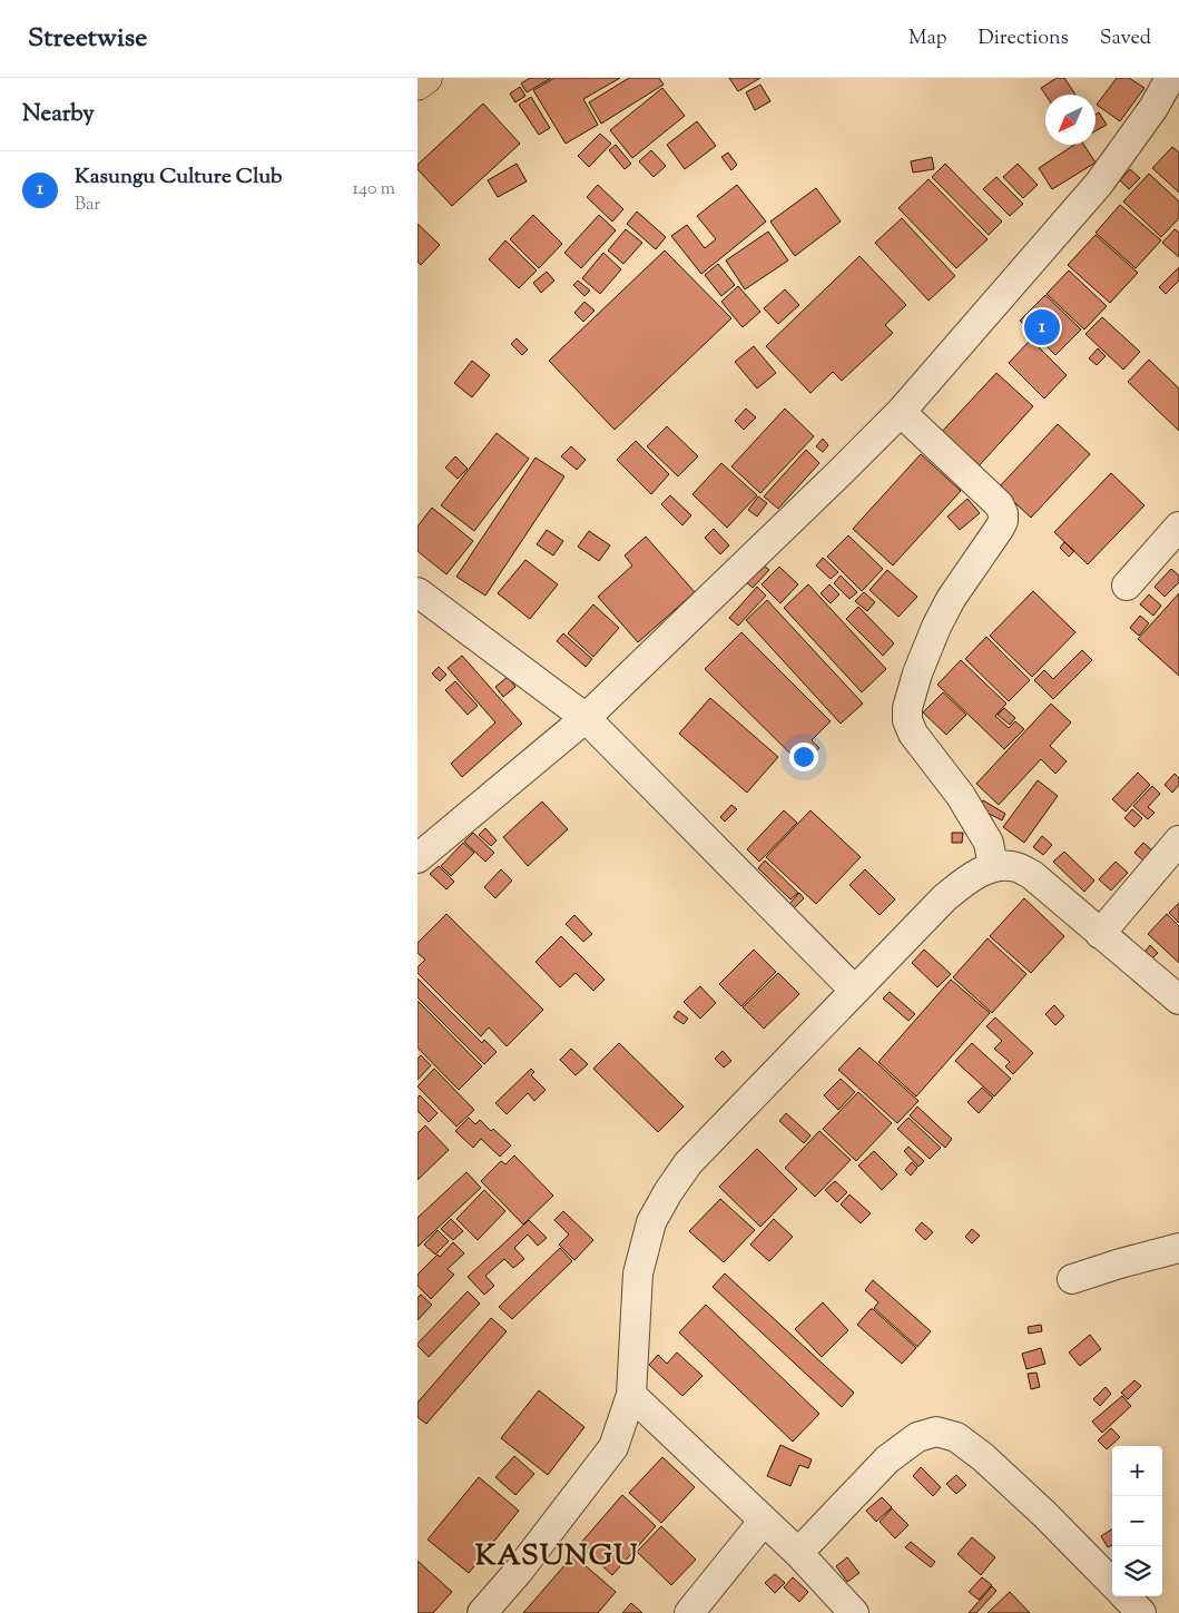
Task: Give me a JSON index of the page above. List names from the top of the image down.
{
  "districts": ["KASUNGU"],
  "north": "bottom left",
  "page": {
    "header": "Streetwise",
    "nav": ["Map", "Directions", "Saved"],
    "heading": "Nearby",
    "list": [
      {
        "mark": "1",
        "name": "Kasungu Culture Club",
        "note": "Bar",
        "value": "140 m"
      }
    ],
    "pins": "1",
    "map_buttons": ["+", "−"]
  }
}
